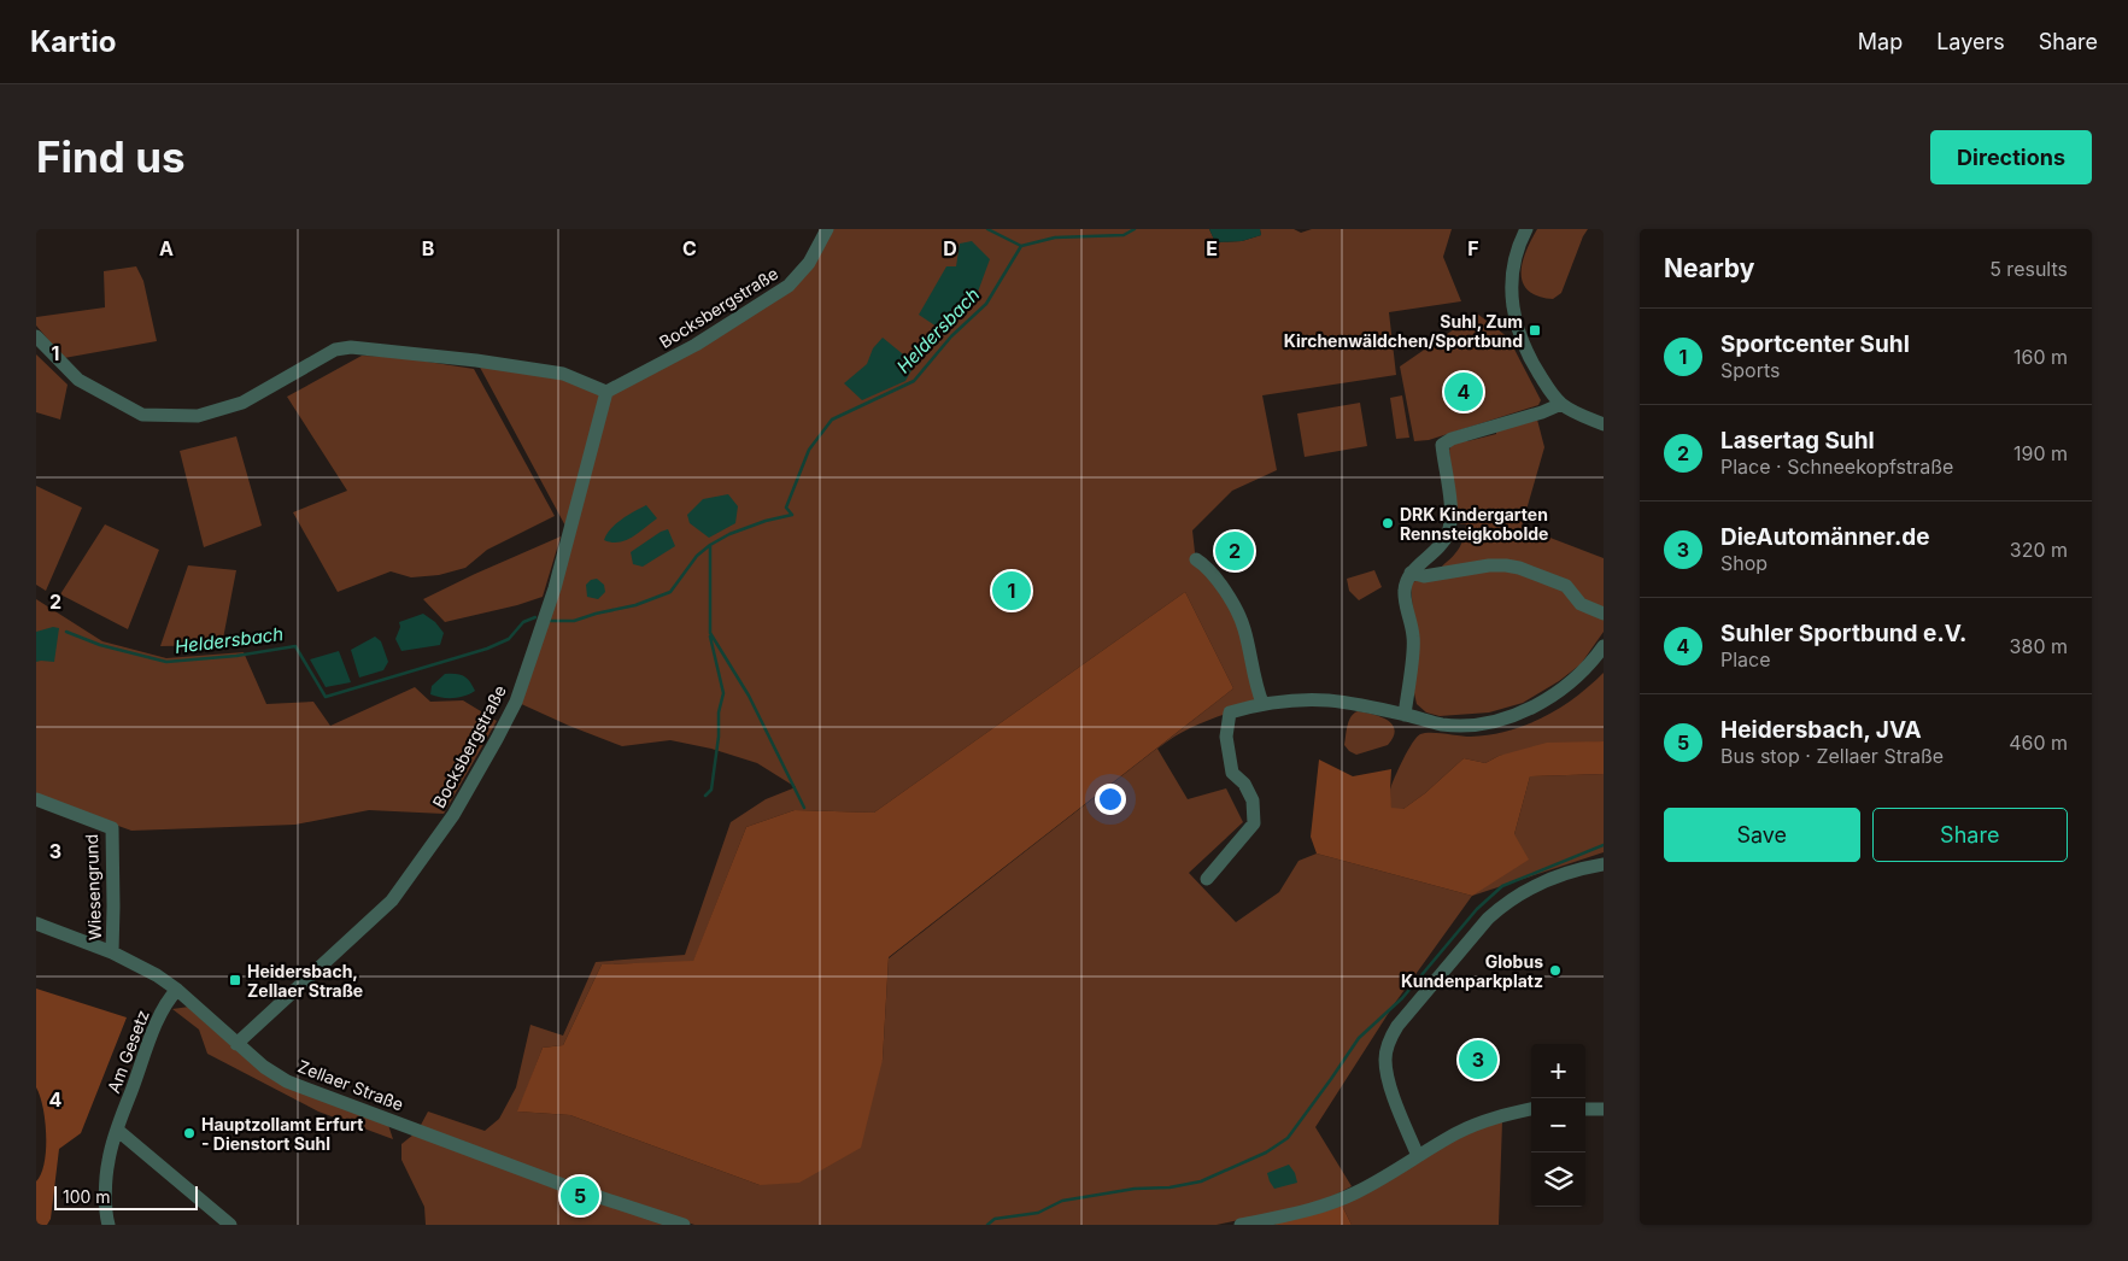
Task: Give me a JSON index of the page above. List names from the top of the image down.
{
  "streets": {
    "street": [
      "Bocksbergstraße",
      "Wiesengrund",
      "Am Gesetz",
      "Zellaer Straße"
    ]
  },
  "crossings": [
    ["Bocksbergstraße", "Zellaer Straße"],
    ["Wiesengrund", "Zellaer Straße"],
    ["Am Gesetz", "Zellaer Straße"]
  ],
  "water": ["Heldersbach"],
  "places": {
    "transit": ["Suhl, Zum Kirchenwäldchen/Sportbund", "Heidersbach, Zellaer Straße"],
    "other": ["DRK Kindergarten Rennsteigkobolde", "Globus Kundenparkplatz", "Hauptzollamt Erfurt - Dienstort Suhl"]
  },
  "scale_bar": "100 m",
  "page": {
    "header": "Kartio",
    "nav": ["Map", "Layers", "Share"],
    "buttons": [
      "Directions",
      ["Save", "Share"]
    ],
    "title": "Find us",
    "heading": ["Nearby", "5 results"],
    "list": [
      {
        "mark": "1",
        "name": "Sportcenter Suhl",
        "note": "Sports",
        "value": "160 m"
      },
      {
        "mark": "2",
        "name": "Lasertag Suhl",
        "note": "Place · Schneekopfstraße",
        "value": "190 m"
      },
      {
        "mark": "3",
        "name": "DieAutomänner.de",
        "note": "Shop",
        "value": "320 m"
      },
      {
        "mark": "4",
        "name": "Suhler Sportbund e.V.",
        "note": "Place",
        "value": "380 m"
      },
      {
        "mark": "5",
        "name": "Heidersbach, JVA",
        "note": "Bus stop · Zellaer Straße",
        "value": "460 m"
      }
    ],
    "pins": [
      "4",
      "2",
      "1",
      "3",
      "5"
    ],
    "map_buttons": ["+", "−"],
    "scale": "100 m"
  },
  "grid": {
    "columns": [
      "A",
      "B",
      "C",
      "D",
      "E",
      "F"
    ],
    "rows": [
      "1",
      "2",
      "3",
      "4"
    ]
  }
}
